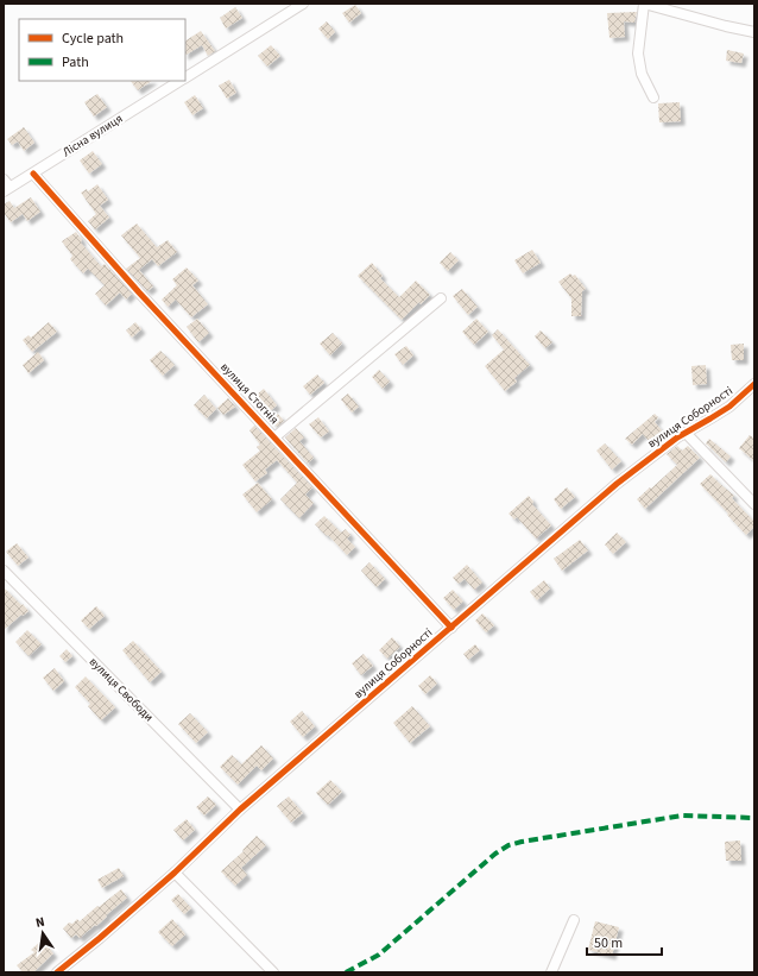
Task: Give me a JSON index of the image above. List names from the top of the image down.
{
  "streets": {
    "street": [
      "Лісна вулиця",
      "вулиця Стогнія",
      "вулиця Соборності",
      "вулиця Свободи"
    ]
  },
  "crossings": [
    ["Лісна вулиця", "вулиця Стогнія"],
    ["вулиця Стогнія", "вулиця Соборності"],
    ["вулиця Соборності", "вулиця Свободи"]
  ],
  "legend": ["Cycle path", "Path"],
  "scale_bar": "50 m",
  "north": "top"
}
